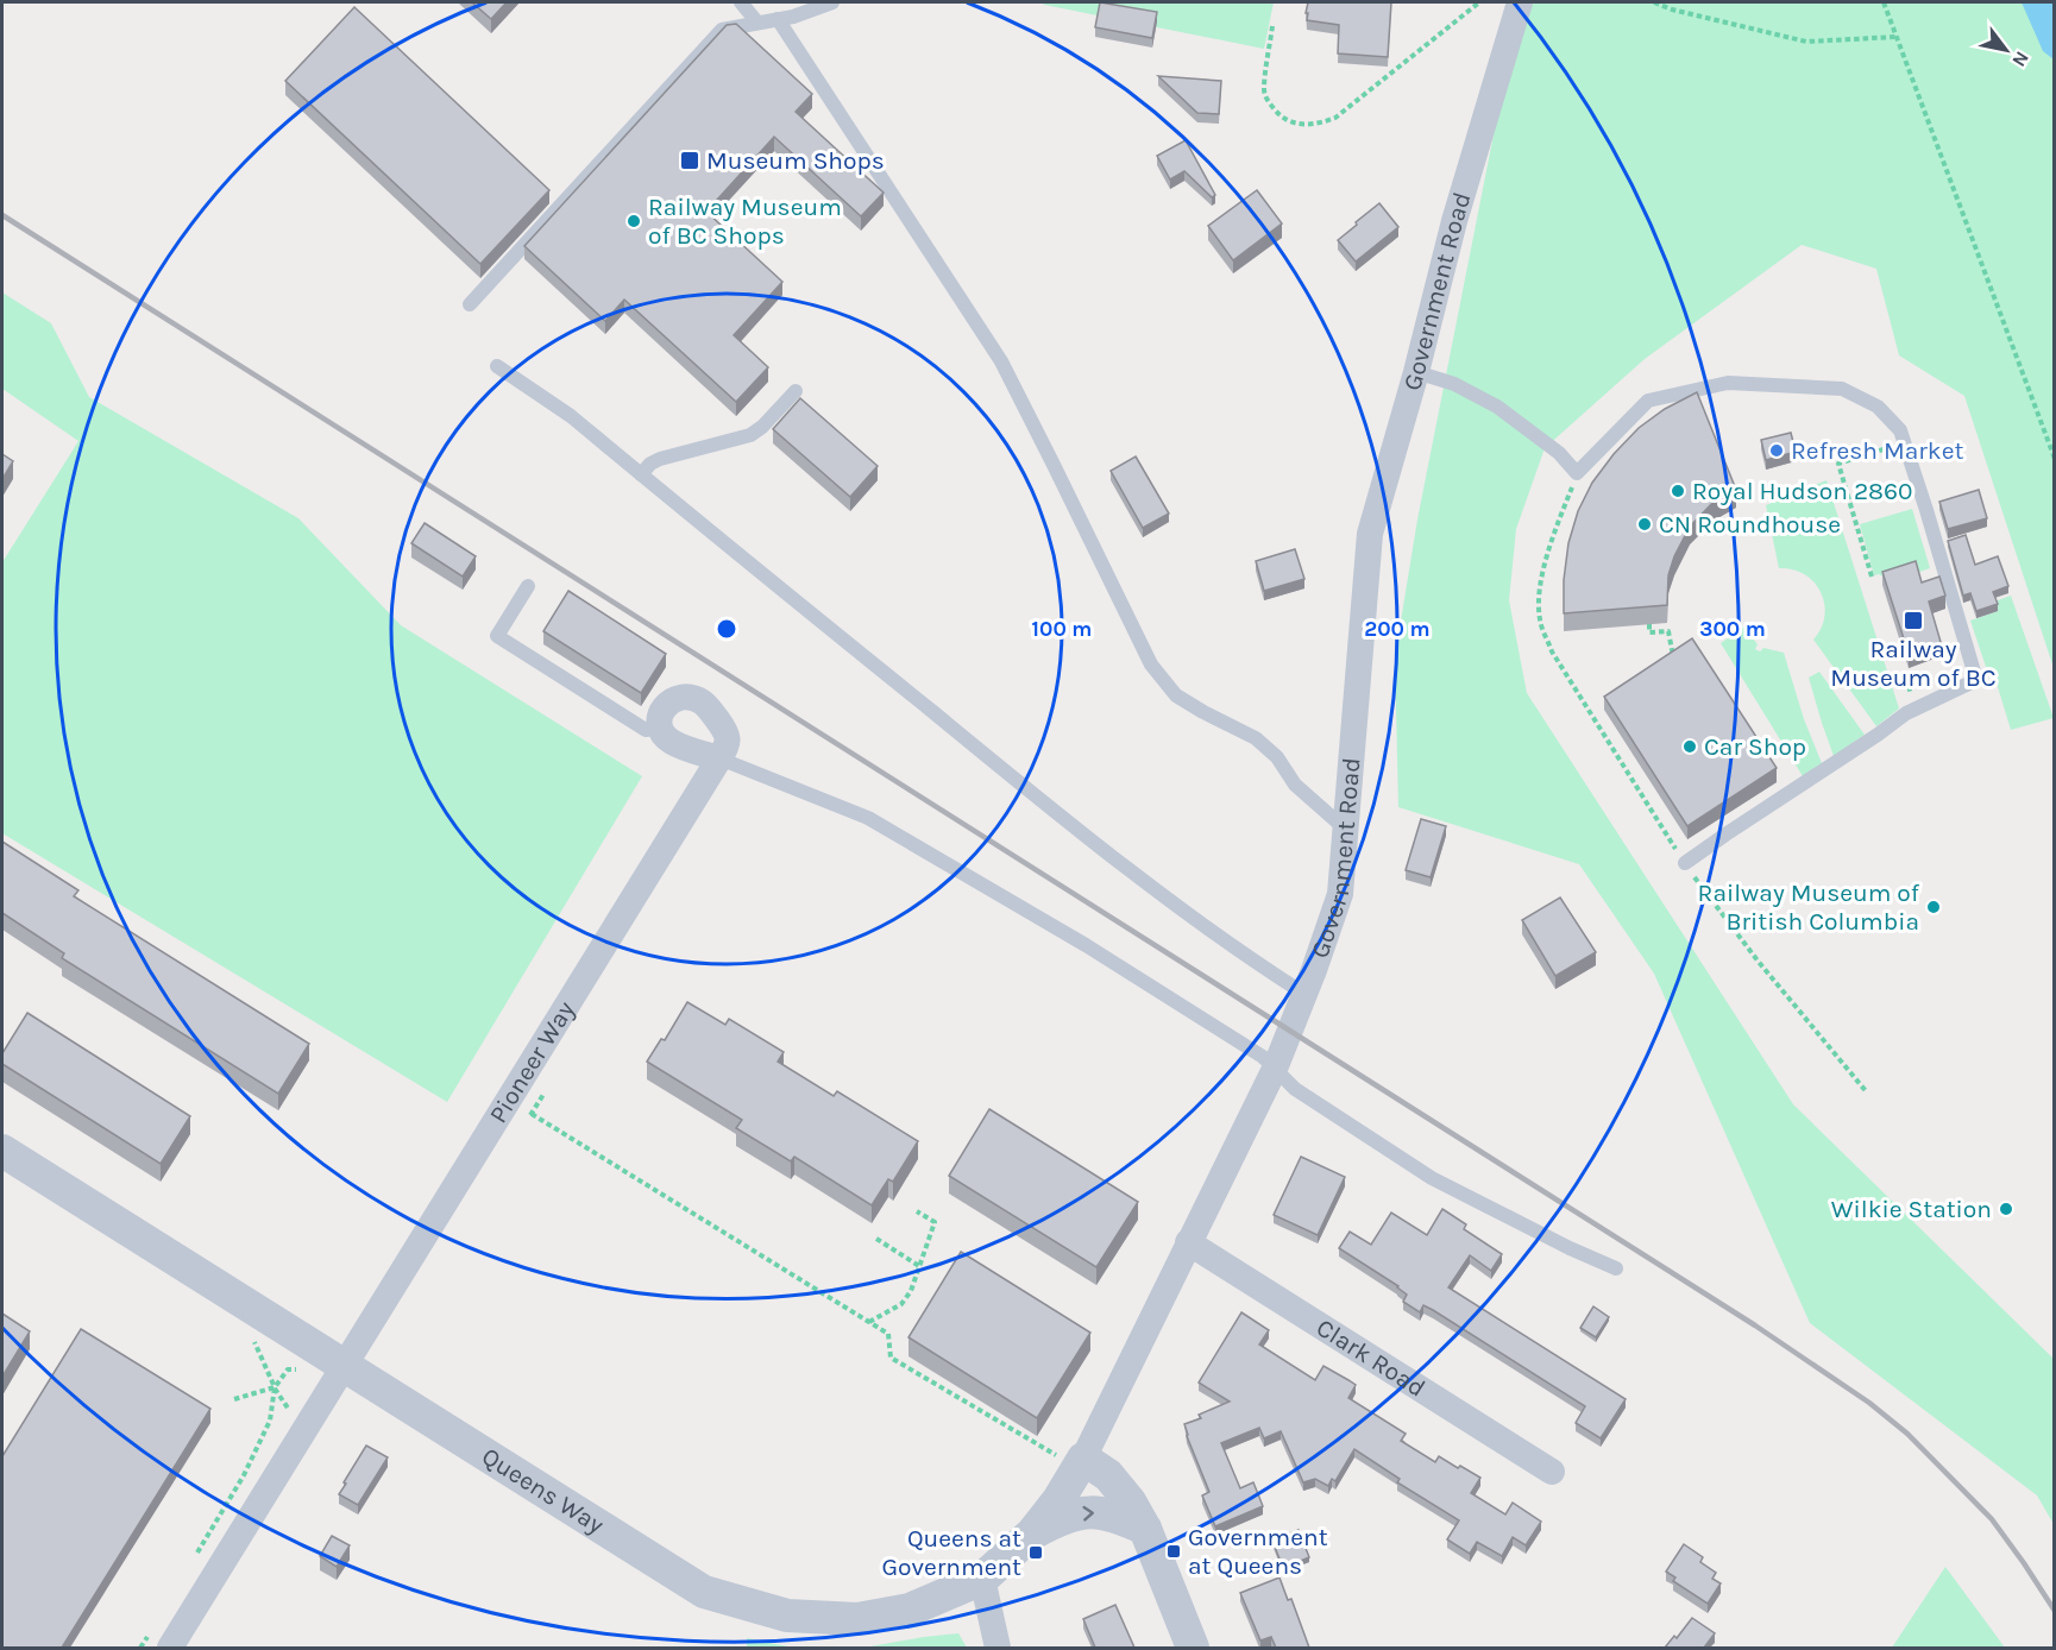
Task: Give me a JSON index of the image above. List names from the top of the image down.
{
  "streets": {
    "street": [
      "Government Road",
      "Pioneer Way",
      "Clark Road",
      "Queens Way"
    ]
  },
  "crossings": [
    ["Government Road", "Clark Road"],
    ["Government Road", "Queens Way"],
    ["Pioneer Way", "Queens Way"]
  ],
  "places": {
    "transit": [
      "Museum Shops",
      "Railway Museum of BC",
      "Government at Queens",
      "Queens at Government"
    ],
    "other": [
      "Railway Museum of BC Shops",
      "Refresh Market",
      "Royal Hudson 2860",
      "CN Roundhouse",
      "Car Shop",
      "Railway Museum of British Columbia",
      "Wilkie Station"
    ]
  },
  "north": "bottom right",
  "rings": ["100 m", "200 m", "300 m"]
}
